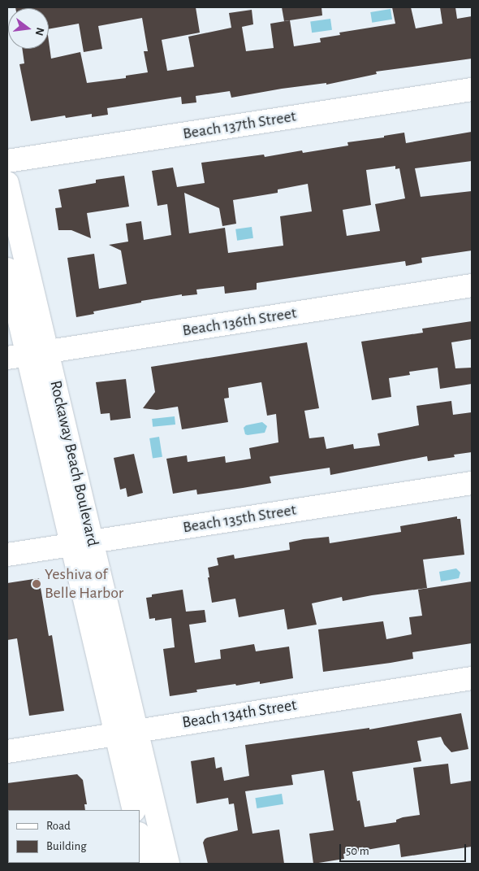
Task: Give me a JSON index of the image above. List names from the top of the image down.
{
  "streets": {
    "street": [
      "Beach 137th Street",
      "Beach 136th Street",
      "Rockaway Beach Boulevard",
      "Beach 135th Street",
      "Beach 134th Street"
    ]
  },
  "crossings": [
    ["Beach 136th Street", "Rockaway Beach Boulevard"],
    ["Rockaway Beach Boulevard", "Beach 135th Street"],
    ["Rockaway Beach Boulevard", "Beach 134th Street"]
  ],
  "places": ["Yeshiva of Belle Harbor"],
  "legend": ["Road", "Building"],
  "scale_bar": "50 m",
  "north": "right"
}
